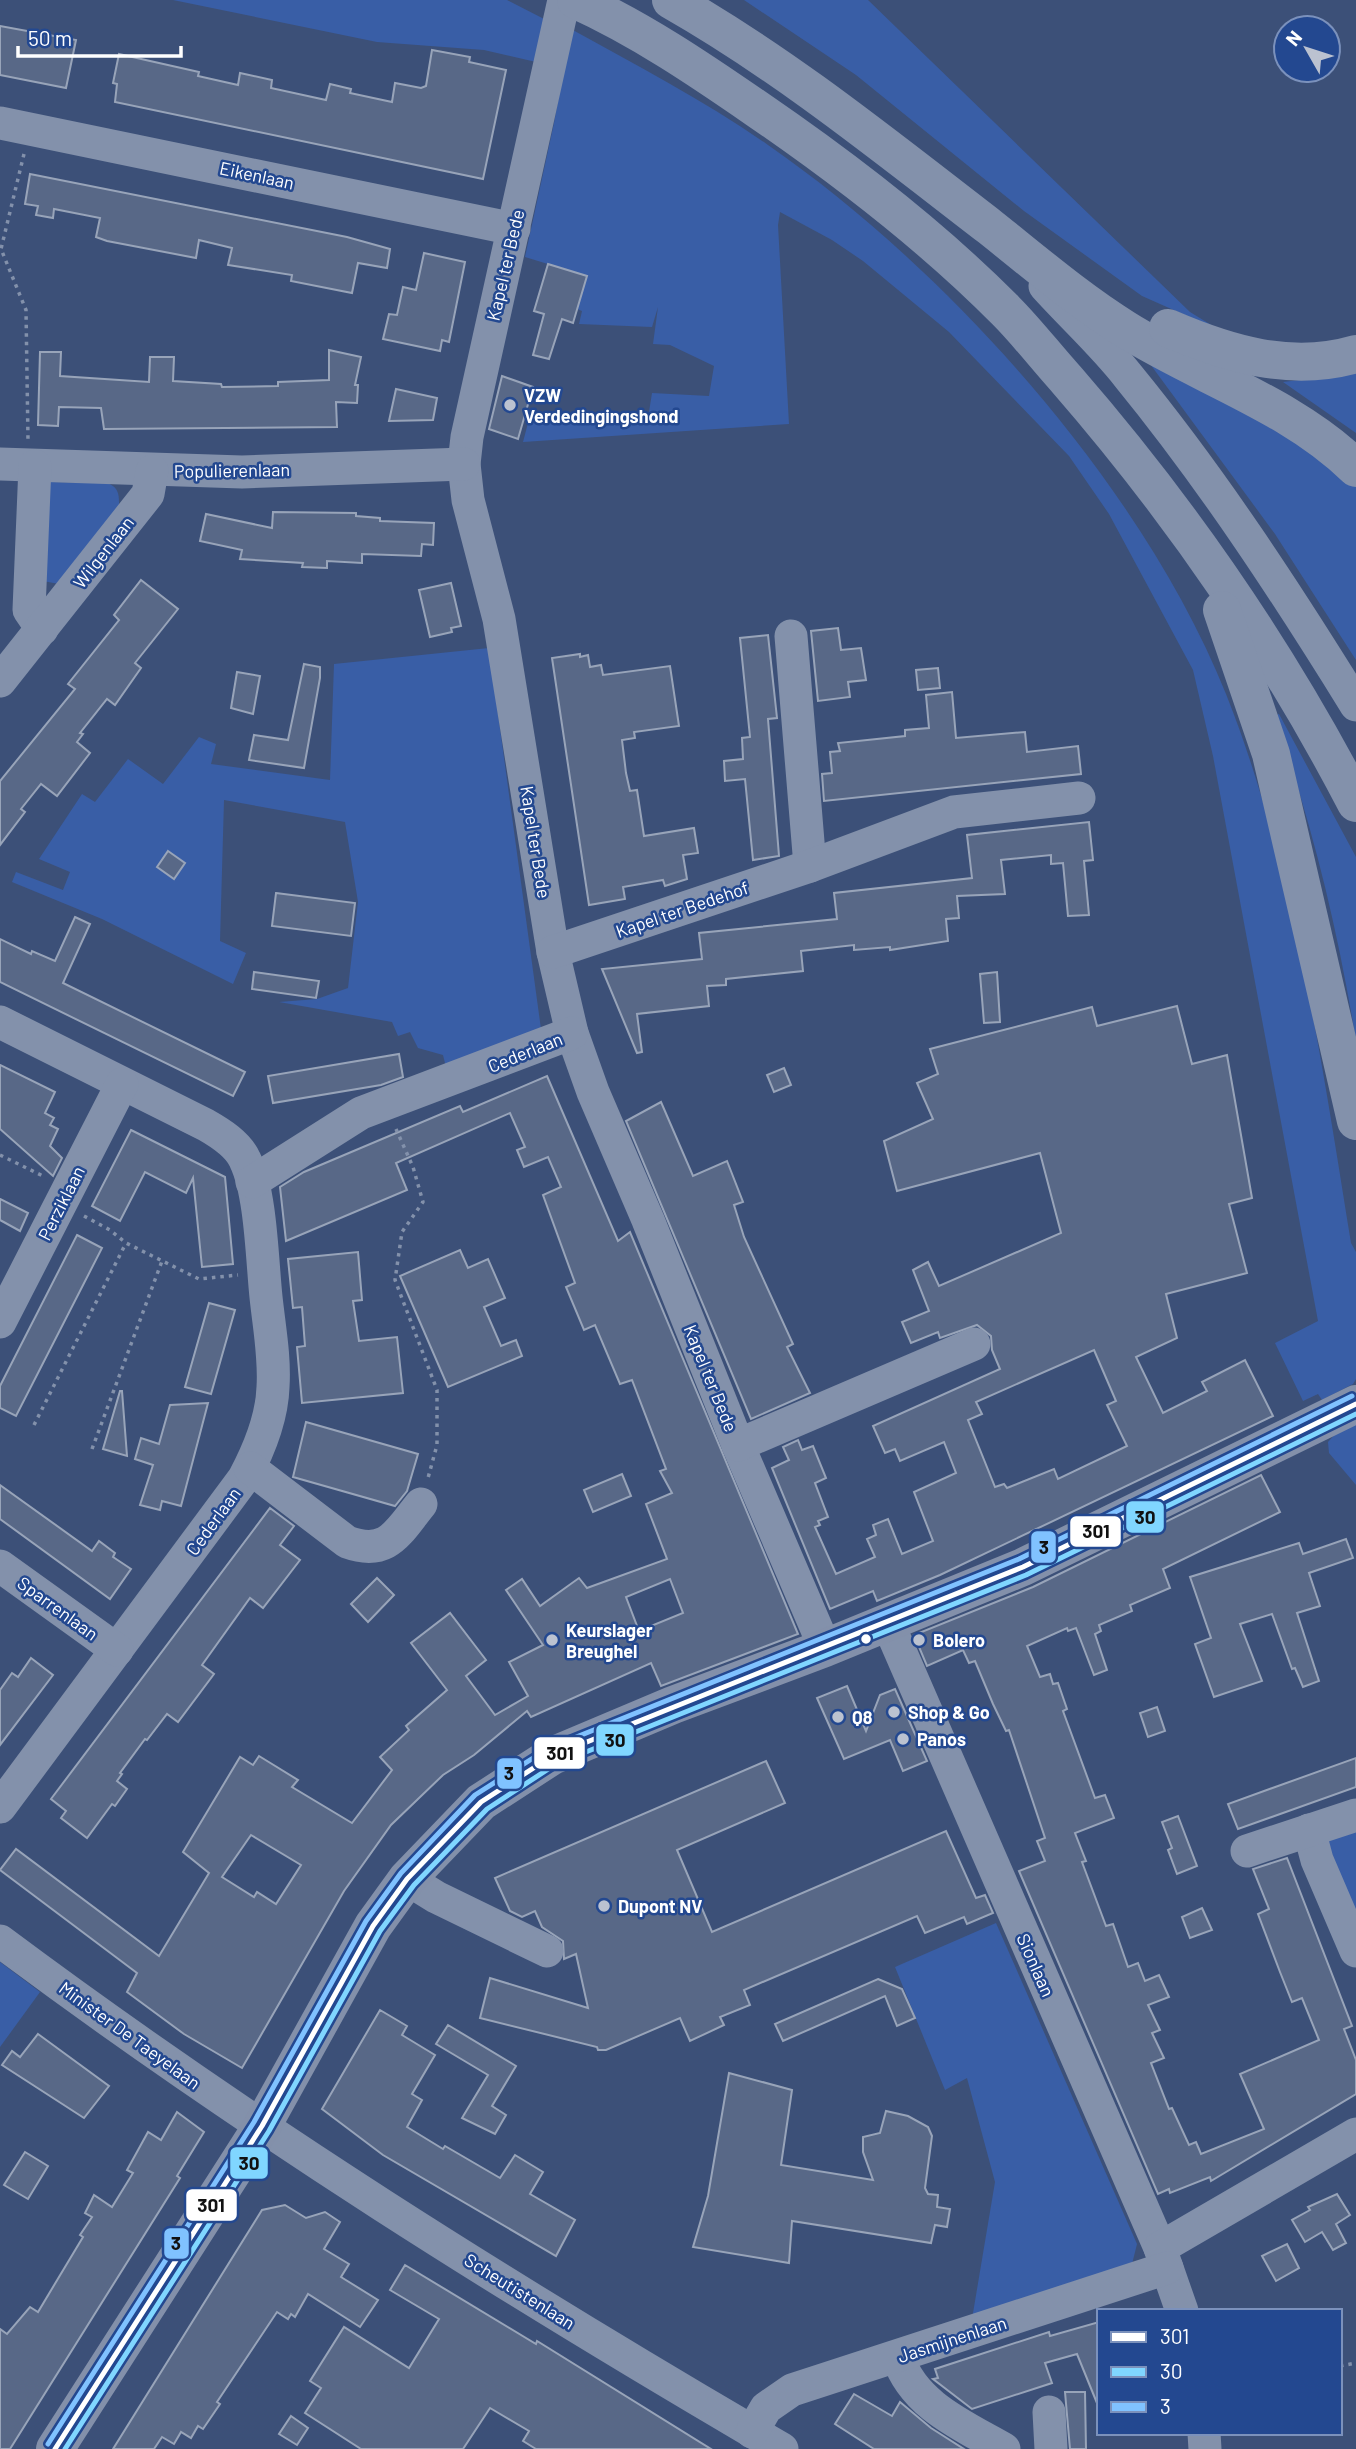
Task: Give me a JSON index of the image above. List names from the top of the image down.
{
  "streets": {
    "street": [
      "Eikenlaan",
      "Kapel ter Bede",
      "Populierenlaan",
      "Wilgenlaan",
      "Kapel ter Bedehof",
      "Cederlaan",
      "Perziklaan",
      "Sparrenlaan",
      "Sionlaan",
      "Minister De Taeyelaan",
      "Scheutistenlaan",
      "Jasmijnenlaan"
    ]
  },
  "crossings": [
    ["Eikenlaan", "Kapel ter Bede"],
    ["Kapel ter Bede", "Populierenlaan"],
    ["Kapel ter Bede", "Kapel ter Bedehof"],
    ["Kapel ter Bede", "Cederlaan"],
    ["Populierenlaan", "Wilgenlaan"],
    ["Cederlaan", "Perziklaan"],
    ["Cederlaan", "Sparrenlaan"],
    ["Sionlaan", "Jasmijnenlaan"],
    ["Minister De Taeyelaan", "Scheutistenlaan"],
    ["Scheutistenlaan", "Jasmijnenlaan"]
  ],
  "places": [
    "VZW Verdedingingshond",
    "Keurslager Breughel",
    "Bolero",
    "Shop & Go",
    "Q8",
    "Panos",
    "Dupont NV"
  ],
  "lines": ["transit line 3", "transit line 301", "transit line 30"],
  "legend": ["301", "30", "3"],
  "scale_bar": "50 m",
  "north": "top left"
}
